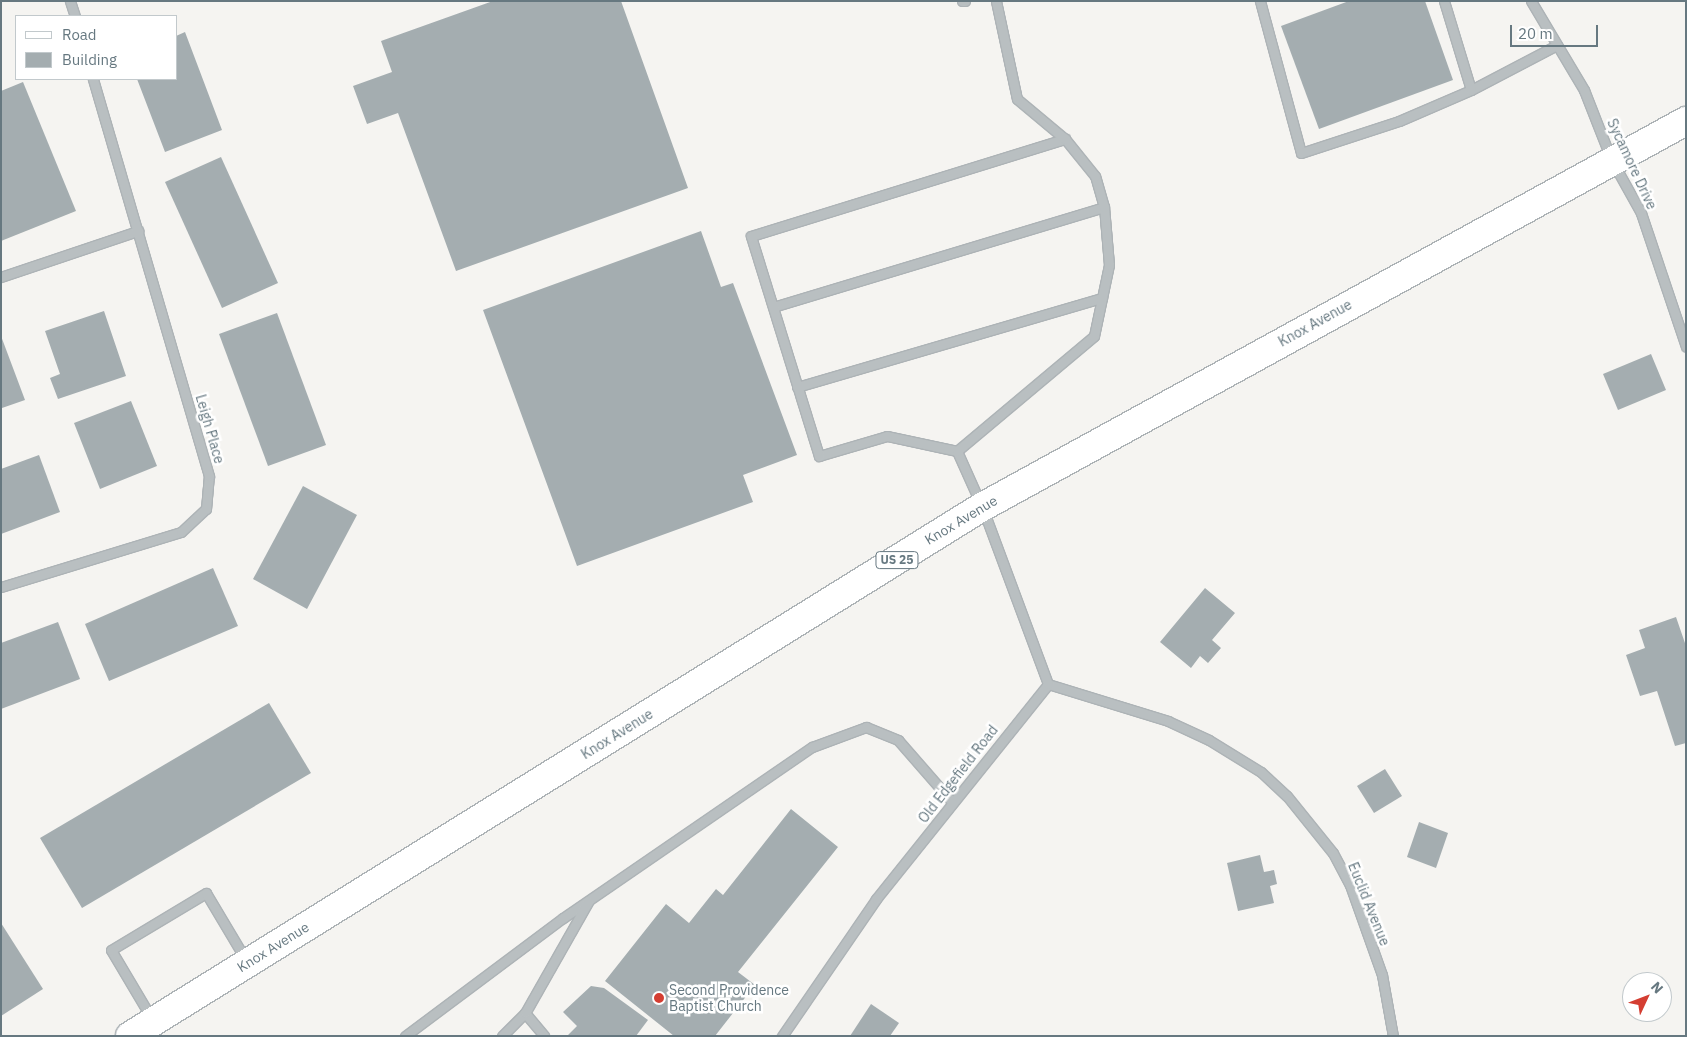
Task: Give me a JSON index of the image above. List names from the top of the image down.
{
  "streets": {
    "main road": ["Knox Avenue", "US 25"],
    "street": [
      "Sycamore Drive",
      "Leigh Place",
      "Old Edgefield Road",
      "Euclid Avenue"
    ]
  },
  "crossings": [
    ["Sycamore Drive", "Knox Avenue"],
    ["Old Edgefield Road", "Euclid Avenue"]
  ],
  "places": ["Second Providence Baptist Church"],
  "legend": ["Road", "Building"],
  "scale_bar": "20 m",
  "north": "top right"
}
